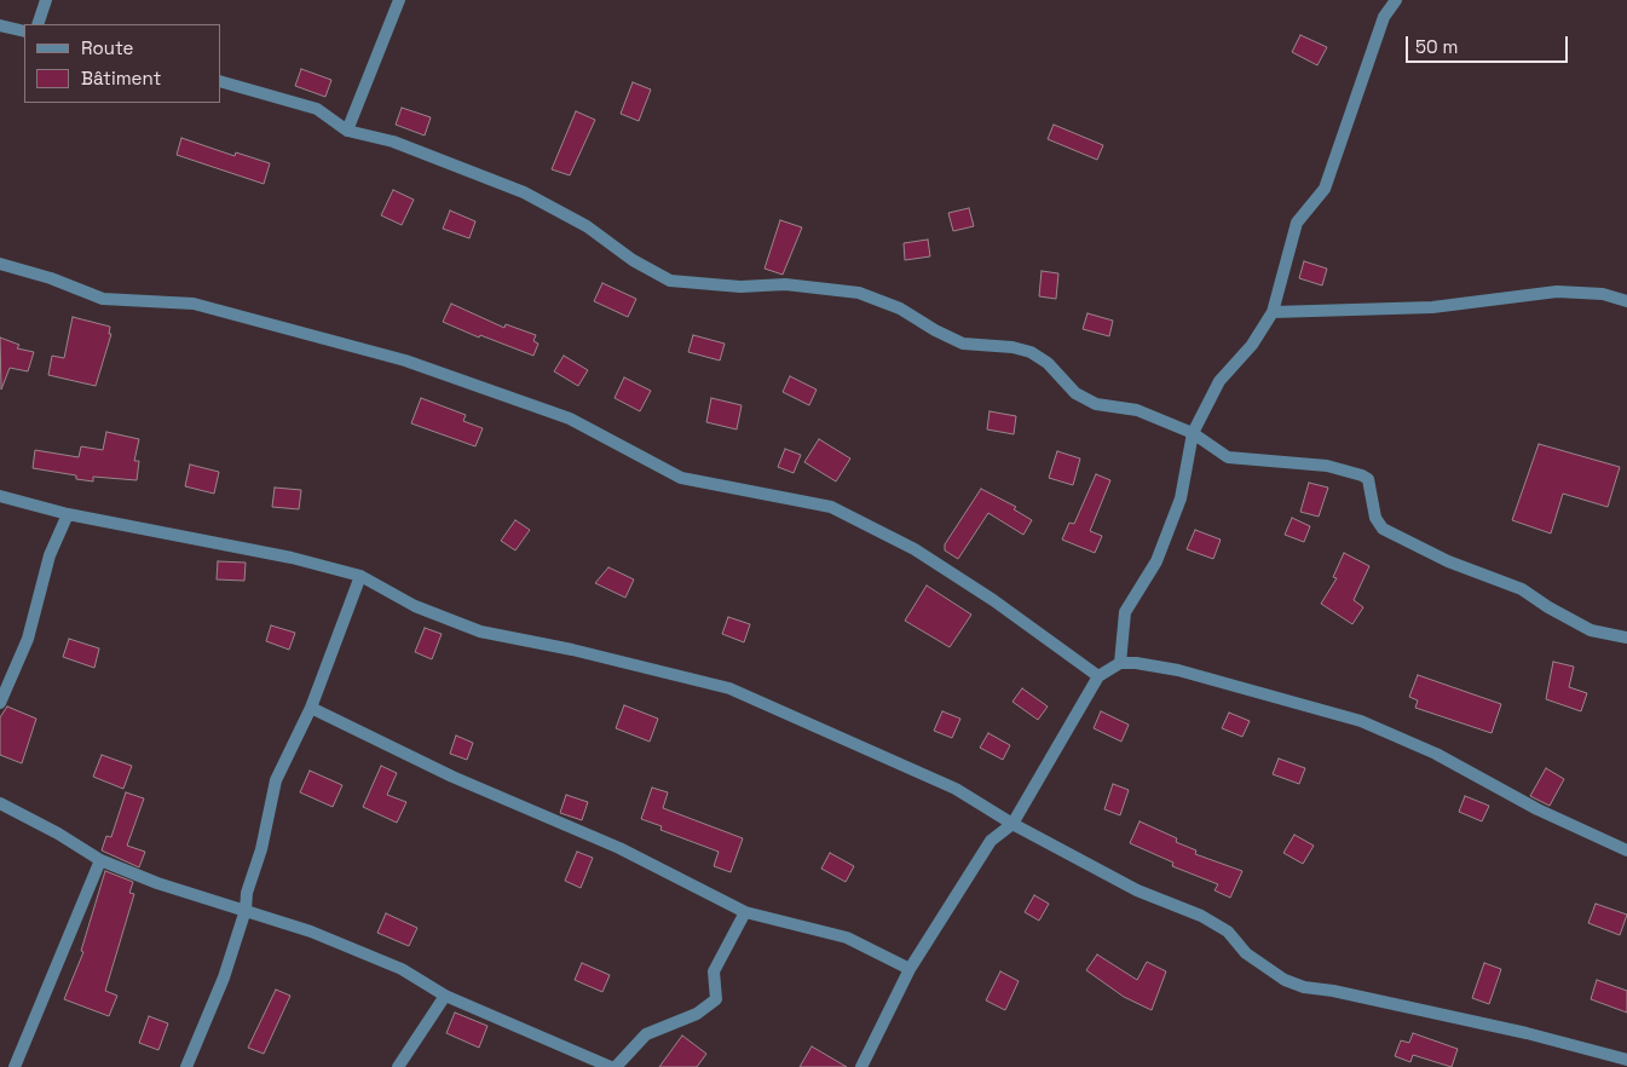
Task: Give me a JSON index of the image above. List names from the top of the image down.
{
  "legend": ["Route", "Bâtiment"],
  "scale_bar": "50 m"
}
